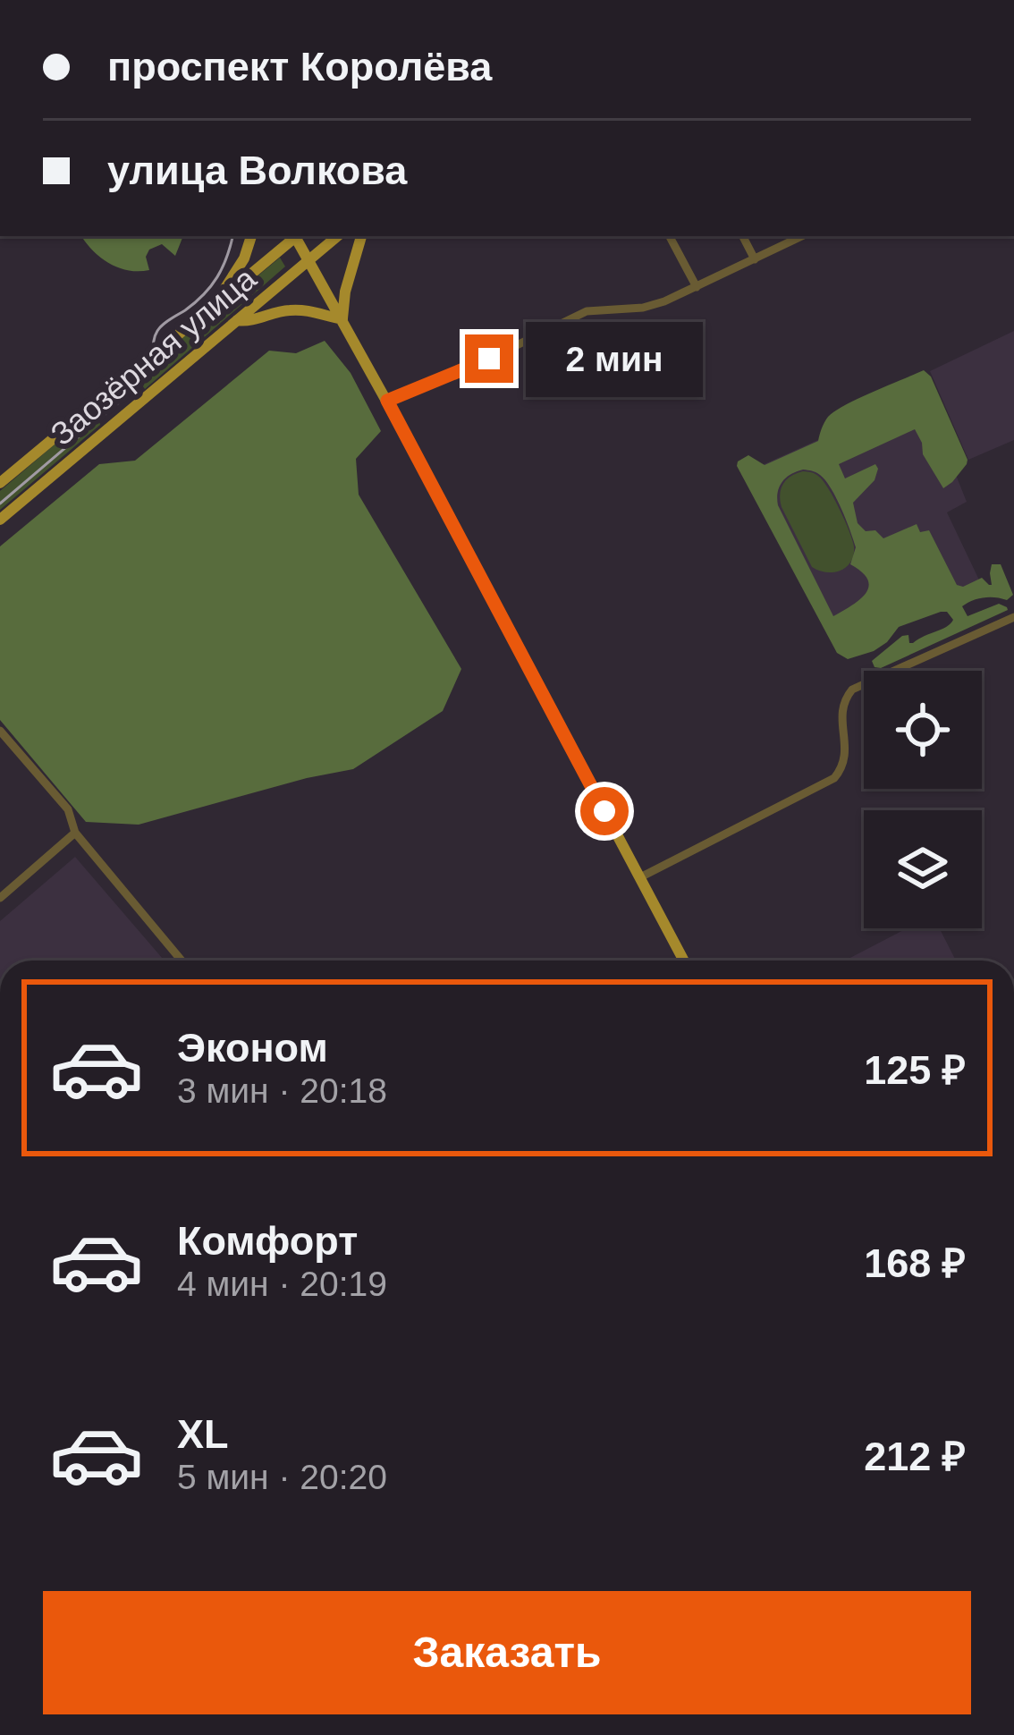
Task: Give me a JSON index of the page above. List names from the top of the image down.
{
  "streets": {
    "main road": ["Заозёрная улица"]
  },
  "page": {
    "banner": ["проспект Королёва", "улица Волкова"],
    "bubble": "2 мин",
    "list": [
      {
        "name": "Эконом",
        "note": "3 мин · 20:18",
        "value": "125 ₽"
      },
      {
        "name": "Комфорт",
        "note": "4 мин · 20:19",
        "value": "168 ₽"
      },
      {
        "name": "XL",
        "note": "5 мин · 20:20",
        "value": "212 ₽"
      }
    ],
    "buttons": "Заказать"
  }
}
